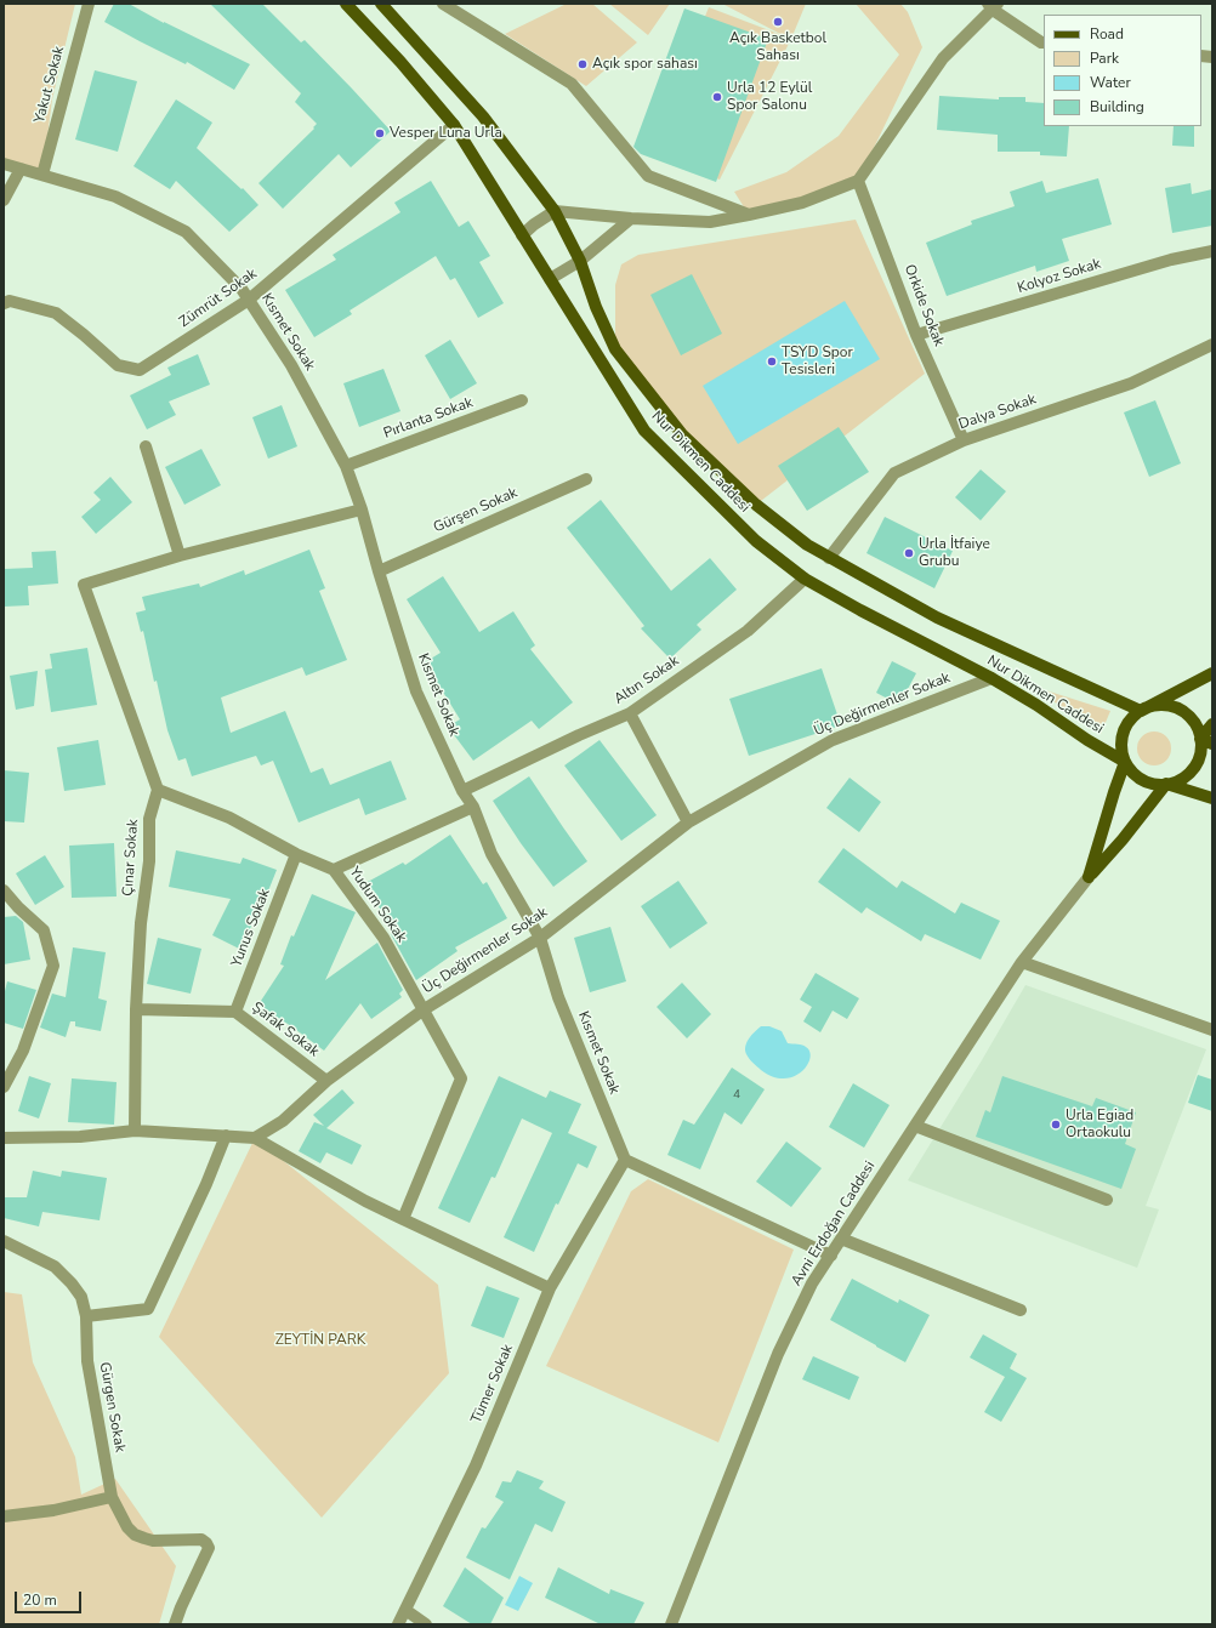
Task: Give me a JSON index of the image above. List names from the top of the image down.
{
  "streets": {
    "main road": ["Nur Dikmen Caddesi"],
    "street": [
      "Yakut Sokak",
      "Kolyoz Sokak",
      "Zümrüt Sokak",
      "Orkide Sokak",
      "Kısmet Sokak",
      "Dalya Sokak",
      "Pırlanta Sokak",
      "Gürşen Sokak",
      "Altın Sokak",
      "Üç Değirmenler Sokak",
      "Çınar Sokak",
      "Yudum Sokak",
      "Yunus Sokak",
      "Şafak Sokak",
      "Avni Erdoğan Caddesi",
      "Tümer Sokak",
      "Gürgen Sokak"
    ]
  },
  "crossings": [
    ["Yakut Sokak", "Kısmet Sokak"],
    ["Kolyoz Sokak", "Orkide Sokak"],
    ["Zümrüt Sokak", "Kısmet Sokak"],
    ["Zümrüt Sokak", "Nur Dikmen Caddesi"],
    ["Orkide Sokak", "Dalya Sokak"],
    ["Kısmet Sokak", "Pırlanta Sokak"],
    ["Kısmet Sokak", "Gürşen Sokak"],
    ["Kısmet Sokak", "Altın Sokak"],
    ["Kısmet Sokak", "Üç Değirmenler Sokak"],
    ["Kısmet Sokak", "Tümer Sokak"],
    ["Dalya Sokak", "Nur Dikmen Caddesi"],
    ["Nur Dikmen Caddesi", "Altın Sokak"],
    ["Nur Dikmen Caddesi", "Üç Değirmenler Sokak"],
    ["Üç Değirmenler Sokak", "Yudum Sokak"],
    ["Üç Değirmenler Sokak", "Şafak Sokak"],
    ["Çınar Sokak", "Şafak Sokak"],
    ["Yunus Sokak", "Şafak Sokak"]
  ],
  "parks": ["ZEYTİN PARK"],
  "places": [
    "Açık Basketbol Sahası",
    "Açık spor sahası",
    "Urla 12 Eylül Spor Salonu",
    "Vesper Luna Urla",
    "TSYD Spor Tesisleri",
    "Urla İtfaiye Grubu",
    "Urla Egiad Ortaokulu"
  ],
  "house_numbers": ["4"],
  "legend": [
    "Road",
    "Park",
    "Water",
    "Building"
  ],
  "scale_bar": "20 m"
}
